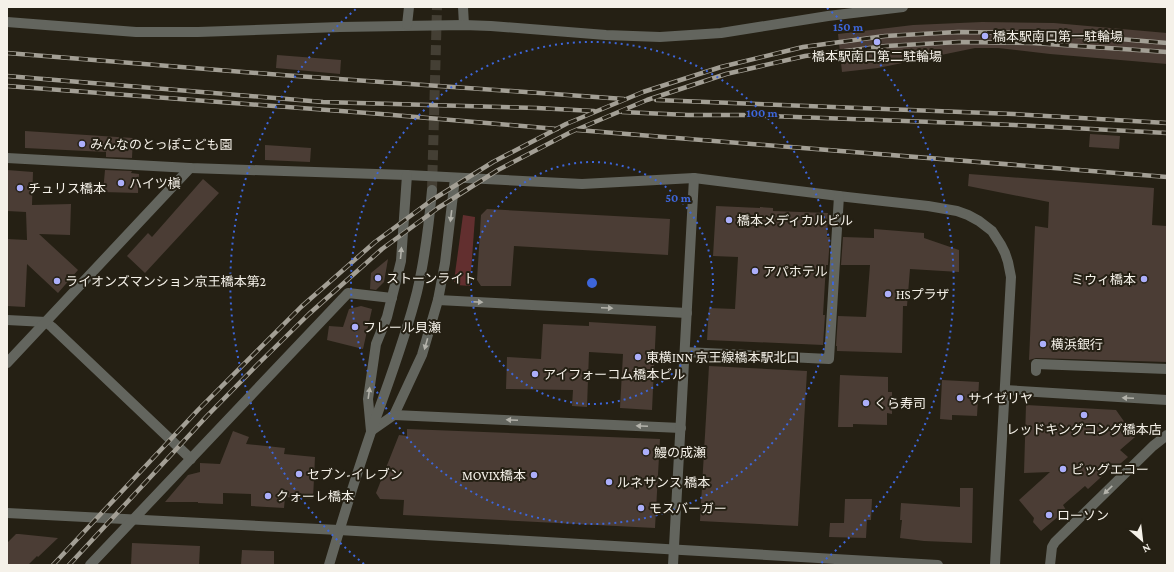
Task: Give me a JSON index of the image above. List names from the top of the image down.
{
  "places": [
    "橋本駅南口第一駐輪場",
    "橋本駅南口第二駐輪場",
    "みんなのとっぽこども園",
    "ハイツ槇",
    "チュリス橋本",
    "橋本メディカルビル",
    "アパホテル",
    "ストーンライト",
    "ミウィ橋本",
    "ライオンズマンション京王橋本第2",
    "HSプラザ",
    "フレール貝瀬",
    "横浜銀行",
    "東横INN 京王線橋本駅北口",
    "アイフォーコム橋本ビル",
    "サイゼリヤ",
    "くら寿司",
    "レッドキングコング橋本店",
    "鰻の成瀬",
    "ビッグエコー",
    "セブン-イレブン",
    "MOVIX橋本",
    "ルネサンス 橋本",
    "クォーレ橋本",
    "モスバーガー",
    "ローソン"
  ],
  "north": "bottom right",
  "rings": ["150 m", "100 m", "50 m"]
}
